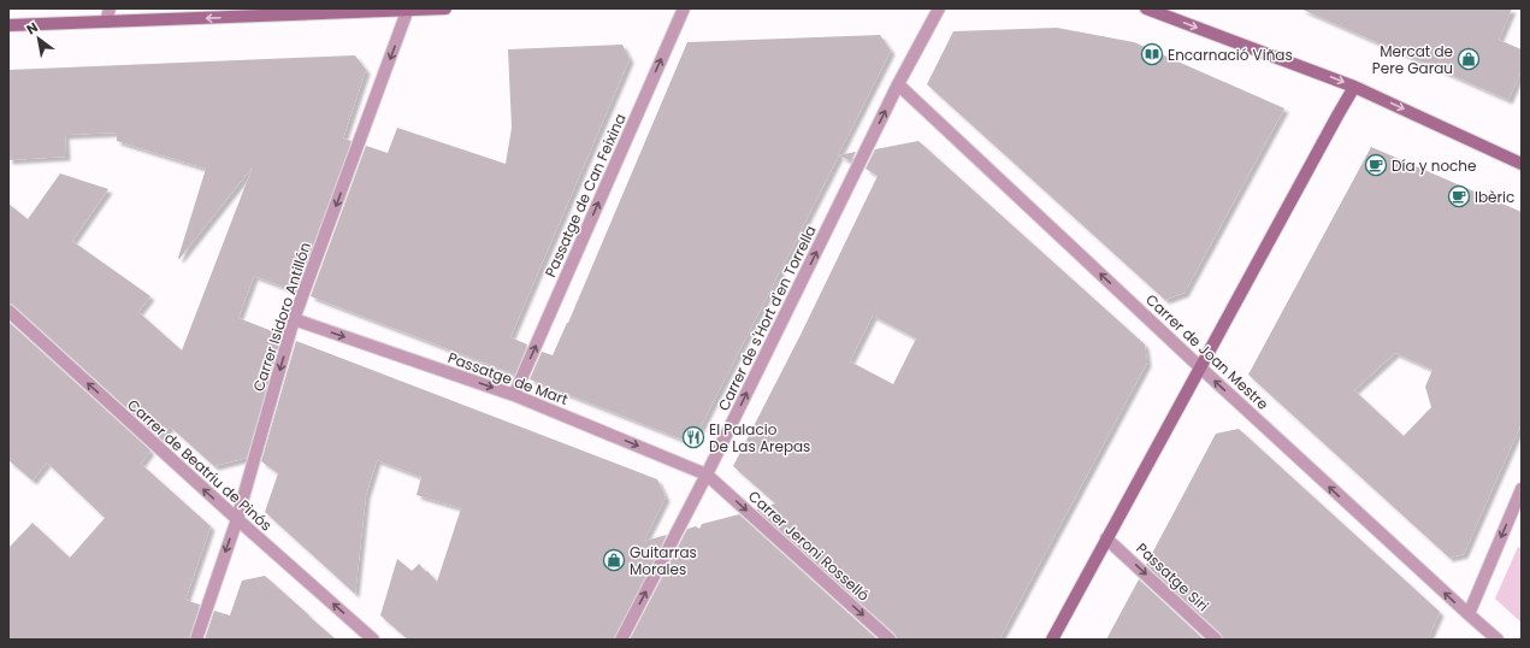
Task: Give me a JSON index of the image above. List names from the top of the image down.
{
  "streets": {
    "street": [
      "Passatge de Can Feixina",
      "Carrer Isidoro Antillón",
      "Carrer de s'Hort d'en Torrella",
      "Carrer de Joan Mestre",
      "Passatge de Mart",
      "Carrer de Beatriu de Pinós",
      "Carrer Jeroni Rosselló",
      "Passatge Siri"
    ]
  },
  "crossings": [
    ["Passatge de Can Feixina", "Passatge de Mart"],
    ["Carrer Isidoro Antillón", "Passatge de Mart"],
    ["Carrer Isidoro Antillón", "Carrer de Beatriu de Pinós"],
    ["Carrer de s'Hort d'en Torrella", "Carrer de Joan Mestre"],
    ["Carrer de s'Hort d'en Torrella", "Passatge de Mart"],
    ["Carrer de s'Hort d'en Torrella", "Carrer Jeroni Rosselló"],
    ["Passatge de Mart", "Carrer Jeroni Rosselló"]
  ],
  "one_way": [
    "Passatge de Can Feixina",
    "Carrer Isidoro Antillón",
    "Carrer de s'Hort d'en Torrella",
    "Carrer de Joan Mestre",
    "Passatge de Mart",
    "Carrer de Beatriu de Pinós",
    "Carrer Jeroni Rosselló",
    "Passatge Siri"
  ],
  "places": {
    "library": ["Encarnació Viñas"],
    "shop": ["Mercat de Pere Garau", "Guitarras Morales"],
    "cafe": ["Día y noche", "Ibèric"],
    "restaurant": ["El Palacio De Las Arepas"]
  },
  "north": "top left"
}
